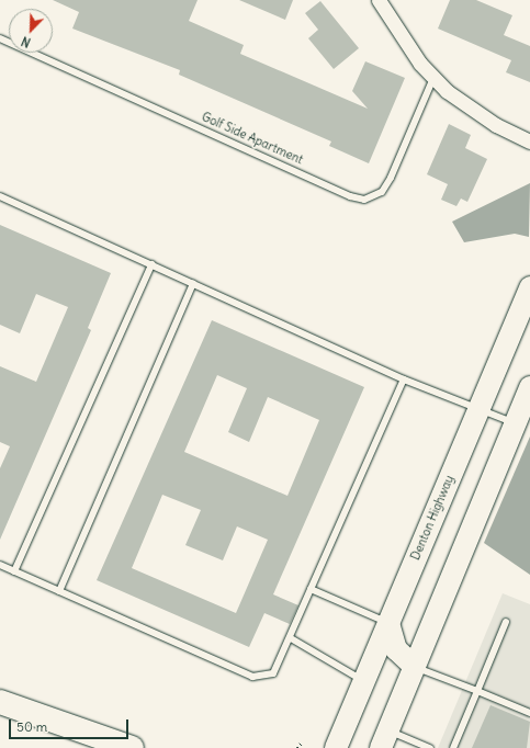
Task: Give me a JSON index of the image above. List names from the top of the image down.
{
  "streets": {
    "main road": ["Denton Highway"],
    "lane": ["Golf Side Apartment"]
  },
  "scale_bar": "50 m",
  "north": "bottom left"
}
